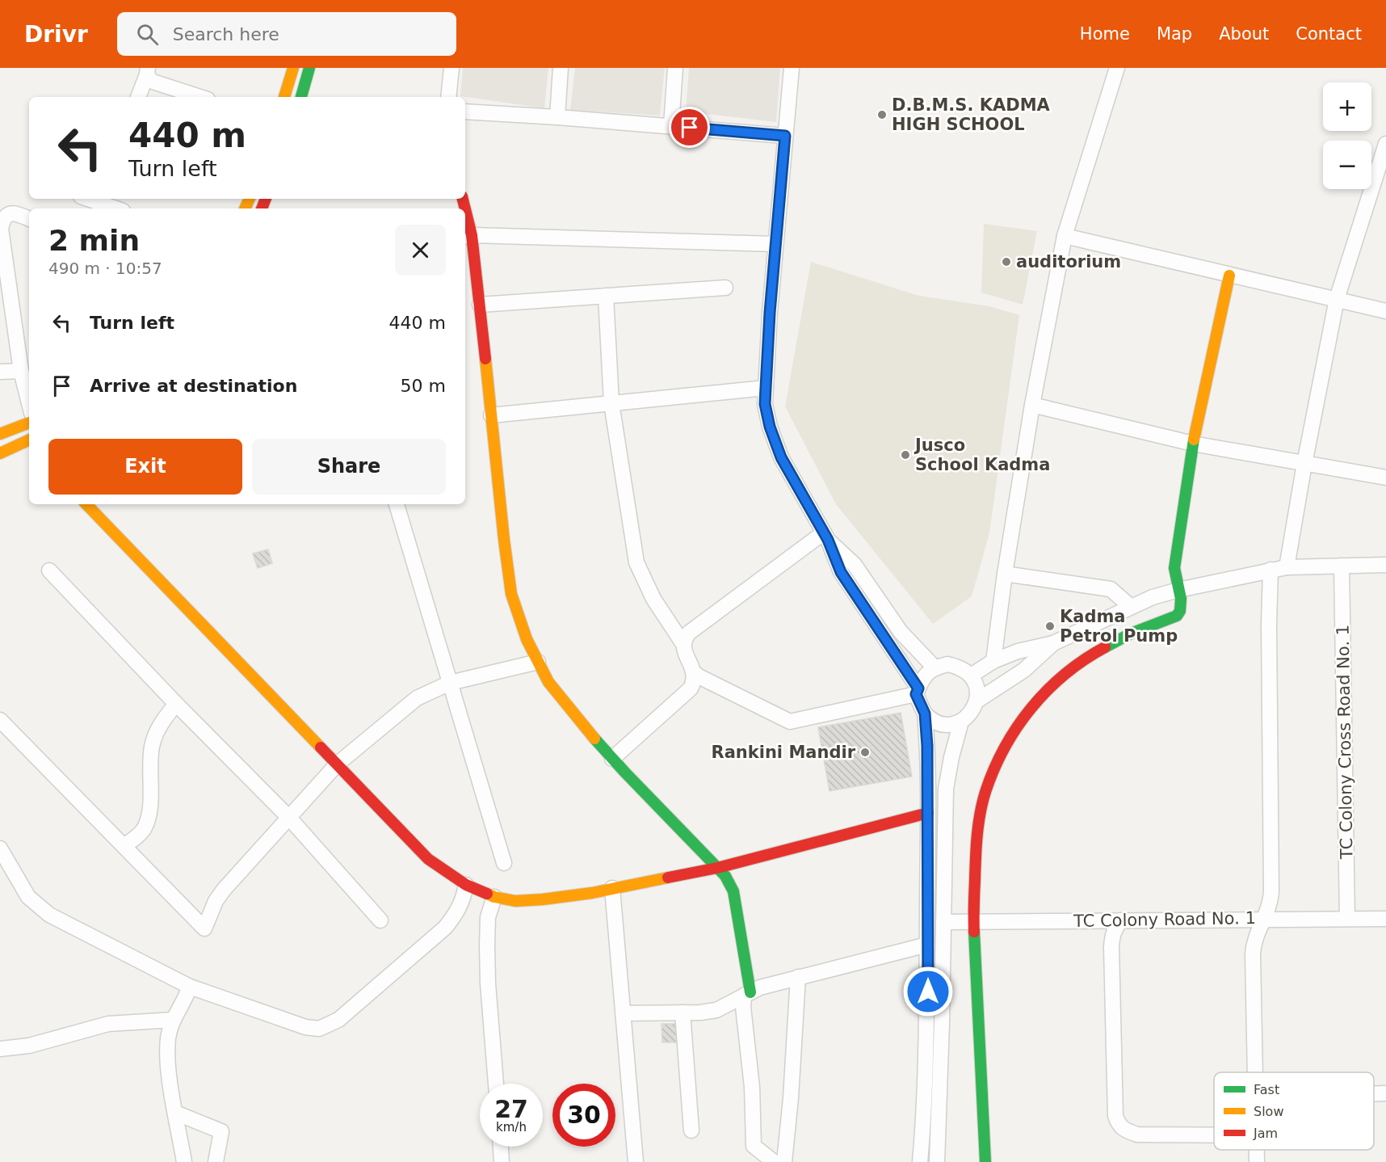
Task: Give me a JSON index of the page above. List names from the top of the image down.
{
  "streets": {
    "street": ["TC Colony Cross Road No. 1", "TC Colony Road No. 1"]
  },
  "crossings": [
    ["TC Colony Cross Road No. 1", "TC Colony Road No. 1"]
  ],
  "places": [
    "D.B.M.S. KADMA HIGH SCHOOL",
    "auditorium",
    "Jusco School Kadma",
    "Kadma Petrol Pump",
    "Rankini Mandir"
  ],
  "legend": ["Fast", "Slow", "Jam"],
  "page": {
    "header": "Drivr",
    "search": "Search here",
    "nav": [
      "Home",
      "Map",
      "About",
      "Contact"
    ],
    "map_buttons": ["+", "−"],
    "turn": ["440 m", "Turn left"],
    "heading": ["2 min", "490 m · 10:57"],
    "list": [
      {
        "name": "Turn left",
        "value": "440 m"
      },
      {
        "name": "Arrive at destination",
        "value": "50 m"
      }
    ],
    "buttons": ["Exit", "Share"],
    "speed": "27 km/h",
    "limit": "30"
  }
}
